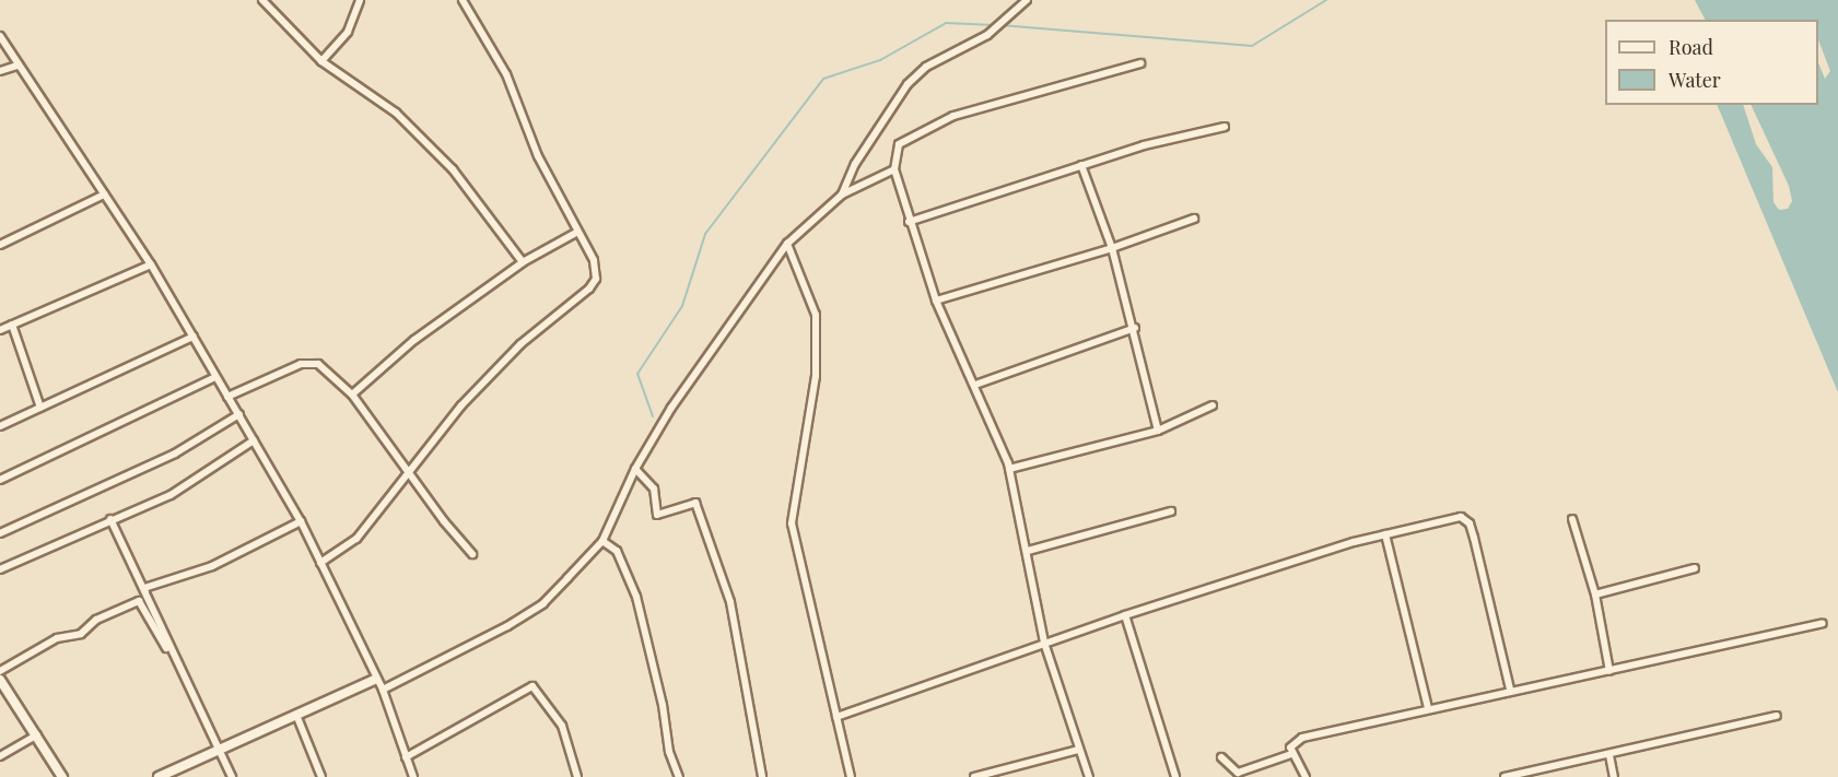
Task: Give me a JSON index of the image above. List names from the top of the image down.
{
  "legend": ["Road", "Water"]
}
